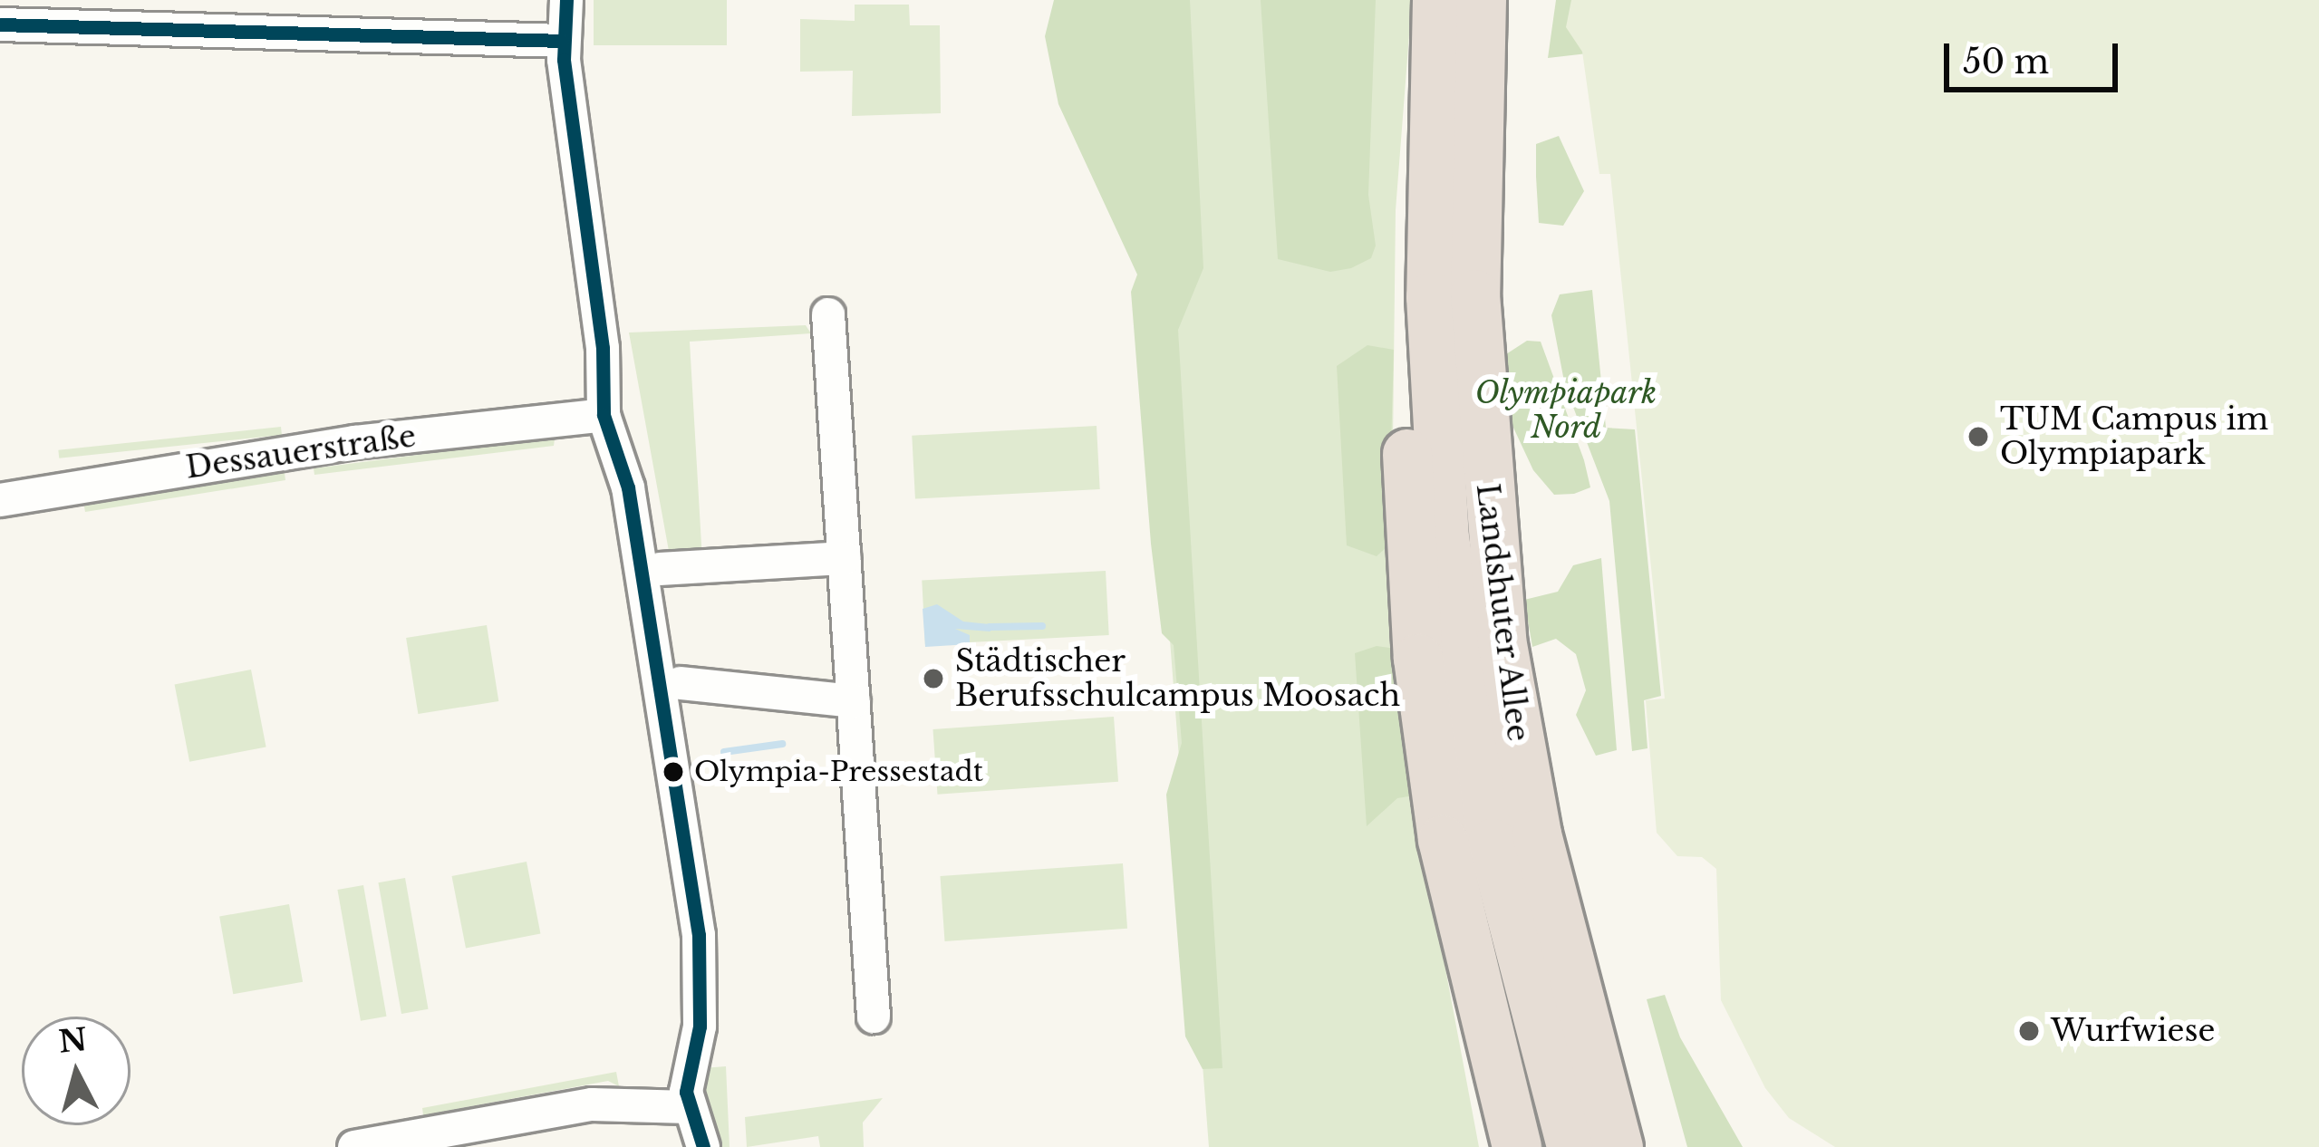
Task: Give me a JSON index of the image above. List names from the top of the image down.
{
  "streets": {
    "highway": ["Landshuter Allee"],
    "street": ["Dessauerstraße"]
  },
  "parks": ["Olympiapark Nord"],
  "places": [
    "TUM Campus im Olympiapark",
    "Städtischer Berufsschulcampus Moosach",
    "Olympia-Pressestadt",
    "Wurfwiese"
  ],
  "scale_bar": "50 m",
  "north": "top"
}
